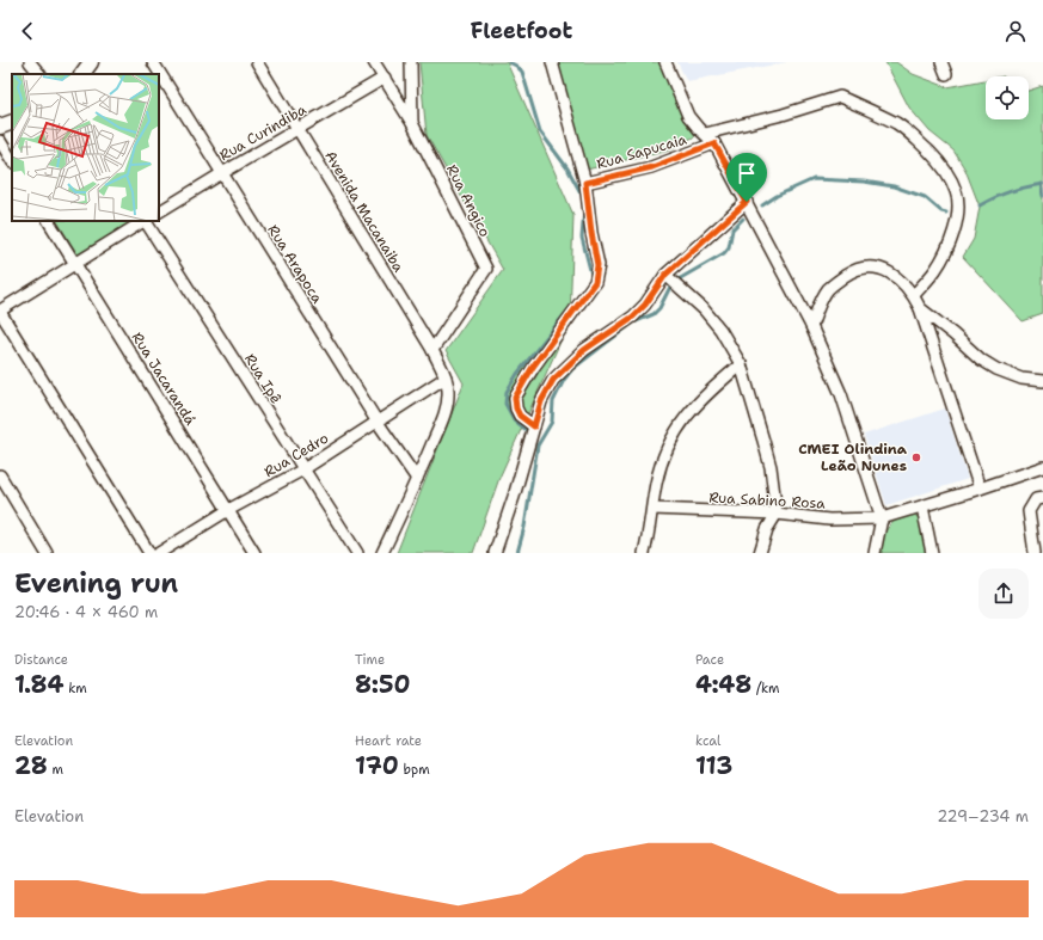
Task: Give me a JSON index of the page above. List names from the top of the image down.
{
  "streets": {
    "street": [
      "Rua Curindiba",
      "Rua Sapucaia",
      "Rua Angico",
      "Avenida Macanaiba",
      "Rua Arapoca",
      "Rua Jacarandá",
      "Rua Ipê",
      "Rua Cedro",
      "Rua Sabino Rosa"
    ]
  },
  "crossings": [
    ["Rua Curindiba", "Rua Angico"],
    ["Rua Curindiba", "Avenida Macanaiba"],
    ["Rua Curindiba", "Rua Arapoca"],
    ["Rua Angico", "Avenida Macanaiba"],
    ["Avenida Macanaiba", "Rua Cedro"],
    ["Rua Arapoca", "Rua Cedro"],
    ["Rua Jacarandá", "Rua Cedro"],
    ["Rua Ipê", "Rua Cedro"]
  ],
  "places": ["CMEI Olindina Leão Nunes"],
  "page": {
    "header": "Fleetfoot",
    "heading": ["Evening run", "20:46 · 4 × 460 m"],
    "stats": [
      ["Distance", "1.84 km"],
      ["Time", "8:50"],
      ["Pace", "4:48 /km"],
      ["Elevation", "28 m"],
      ["Heart rate", "170 bpm"],
      ["kcal", "113"]
    ],
    "chart": ["Elevation", "229–234 m"]
  }
}
